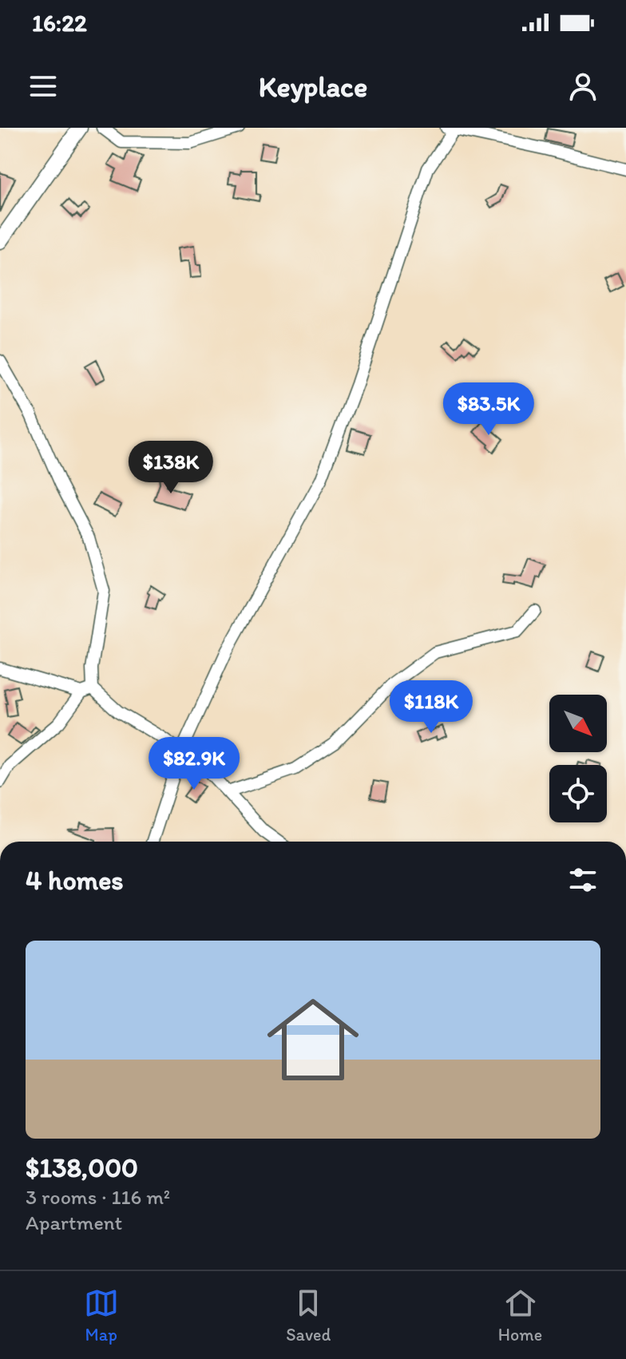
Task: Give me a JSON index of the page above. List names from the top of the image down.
{
  "north": "bottom right",
  "page": {
    "status": "16:22",
    "header": "Keyplace",
    "price": [
      "$83.5K",
      "$138K",
      "$118K",
      "$82.9K"
    ],
    "heading": "4 homes",
    "list": [
      {
        "name": "$138,000",
        "note": "3 rooms · 116 m² · Apartment"
      }
    ],
    "tabs": ["Map", "Saved", "Home"]
  }
}
